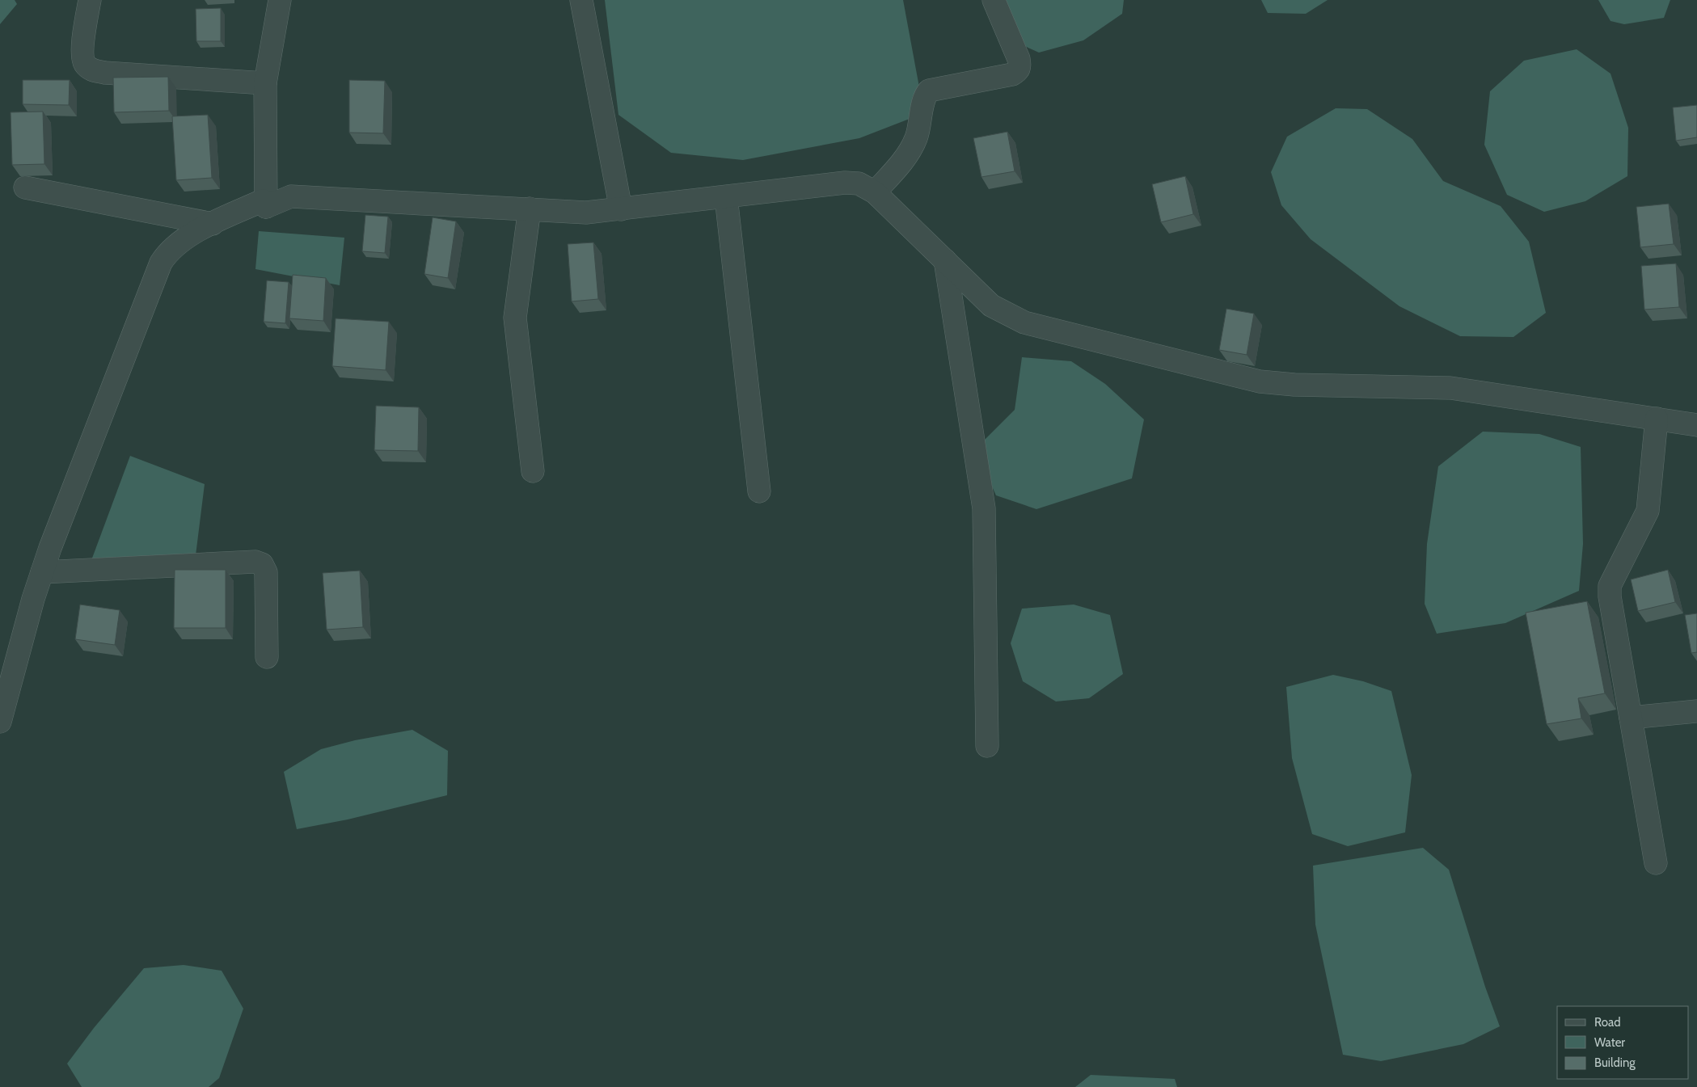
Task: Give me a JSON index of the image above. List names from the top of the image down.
{
  "legend": ["Road", "Water", "Building"]
}
